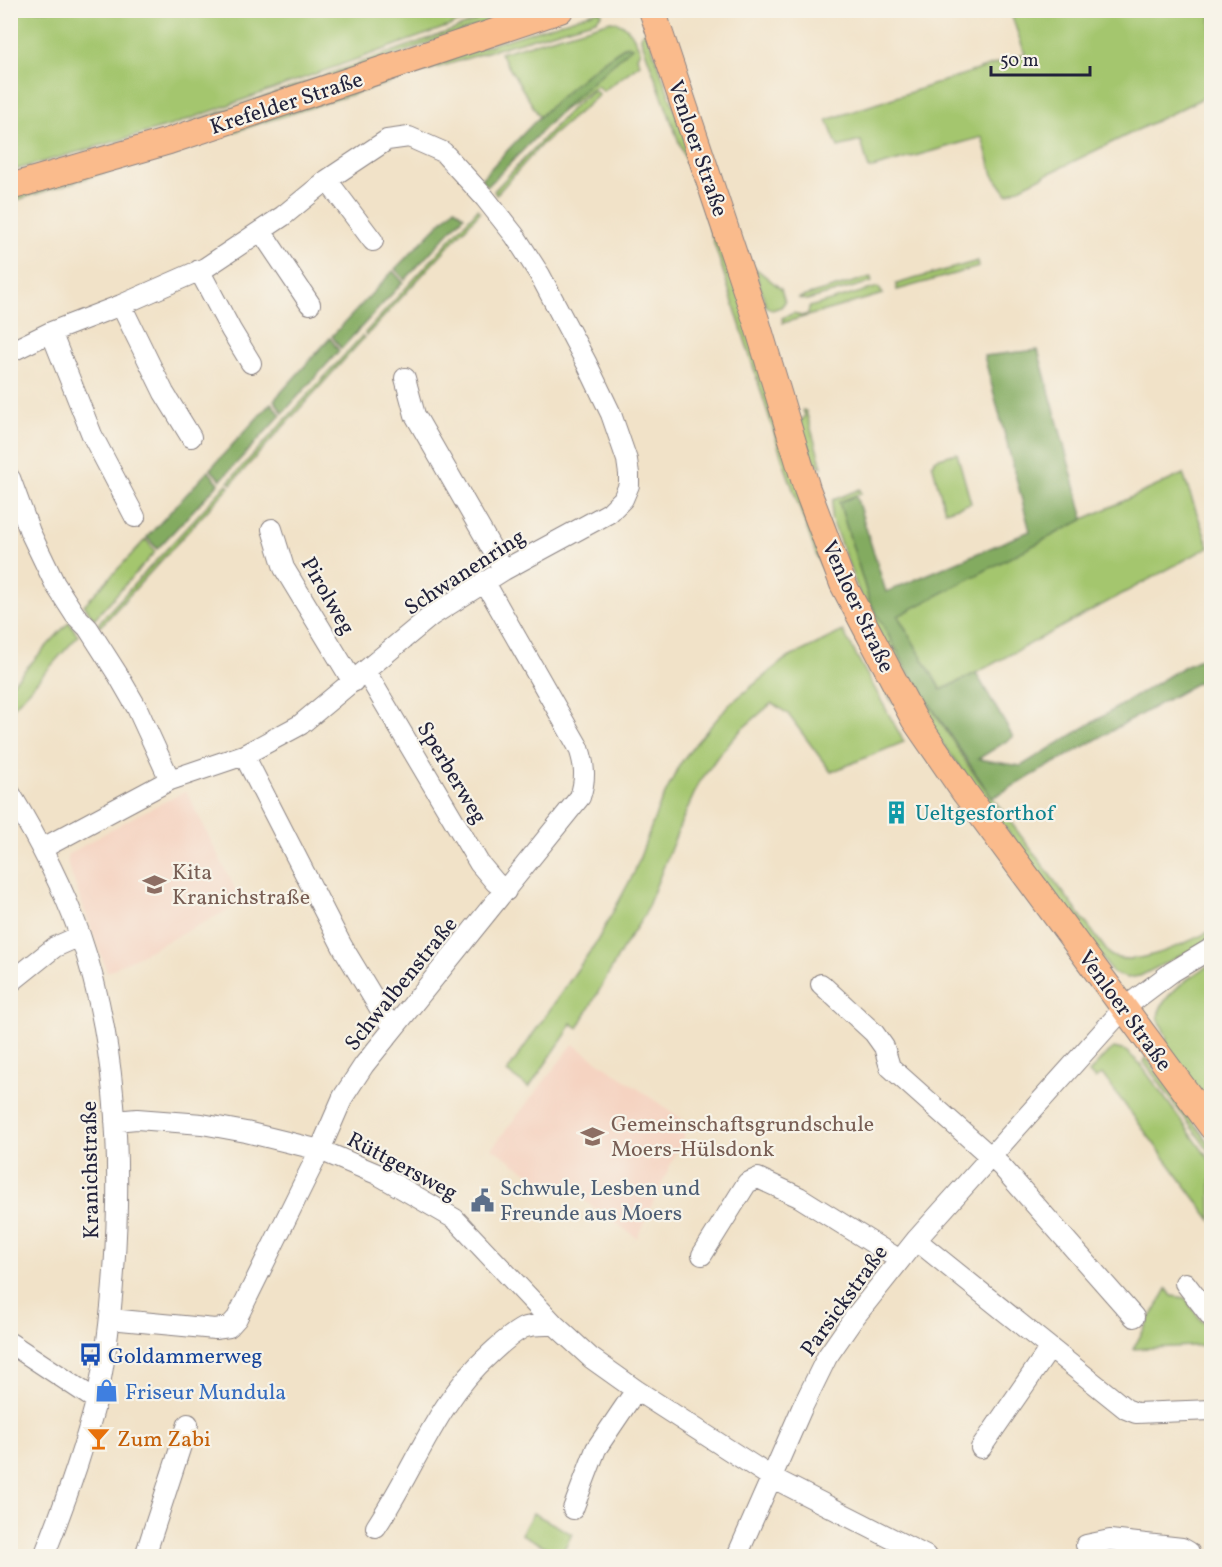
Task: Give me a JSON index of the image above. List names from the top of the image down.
{
  "streets": {
    "main road": ["Krefelder Straße", "Venloer Straße"],
    "street": [
      "Schwanenring",
      "Pirolweg",
      "Sperberweg",
      "Schwalbenstraße",
      "Rüttgersweg",
      "Kranichstraße",
      "Parsickstraße"
    ]
  },
  "crossings": [
    ["Venloer Straße", "Parsickstraße"],
    ["Schwanenring", "Pirolweg"],
    ["Schwanenring", "Sperberweg"],
    ["Schwanenring", "Schwalbenstraße"],
    ["Schwanenring", "Kranichstraße"],
    ["Pirolweg", "Sperberweg"],
    ["Sperberweg", "Schwalbenstraße"],
    ["Schwalbenstraße", "Rüttgersweg"],
    ["Schwalbenstraße", "Kranichstraße"],
    ["Rüttgersweg", "Kranichstraße"],
    ["Rüttgersweg", "Parsickstraße"]
  ],
  "places": {
    "building": ["Ueltgesforthof"],
    "school or university": ["Kita Kranichstraße", "Gemeinschaftsgrundschule Moers-Hülsdonk"],
    "public building": ["Schwule, Lesben und Freunde aus Moers"],
    "bus stop": ["Goldammerweg"],
    "shop": ["Friseur Mundula"],
    "bar": ["Zum Zabi"]
  },
  "scale_bar": "50 m"
}
